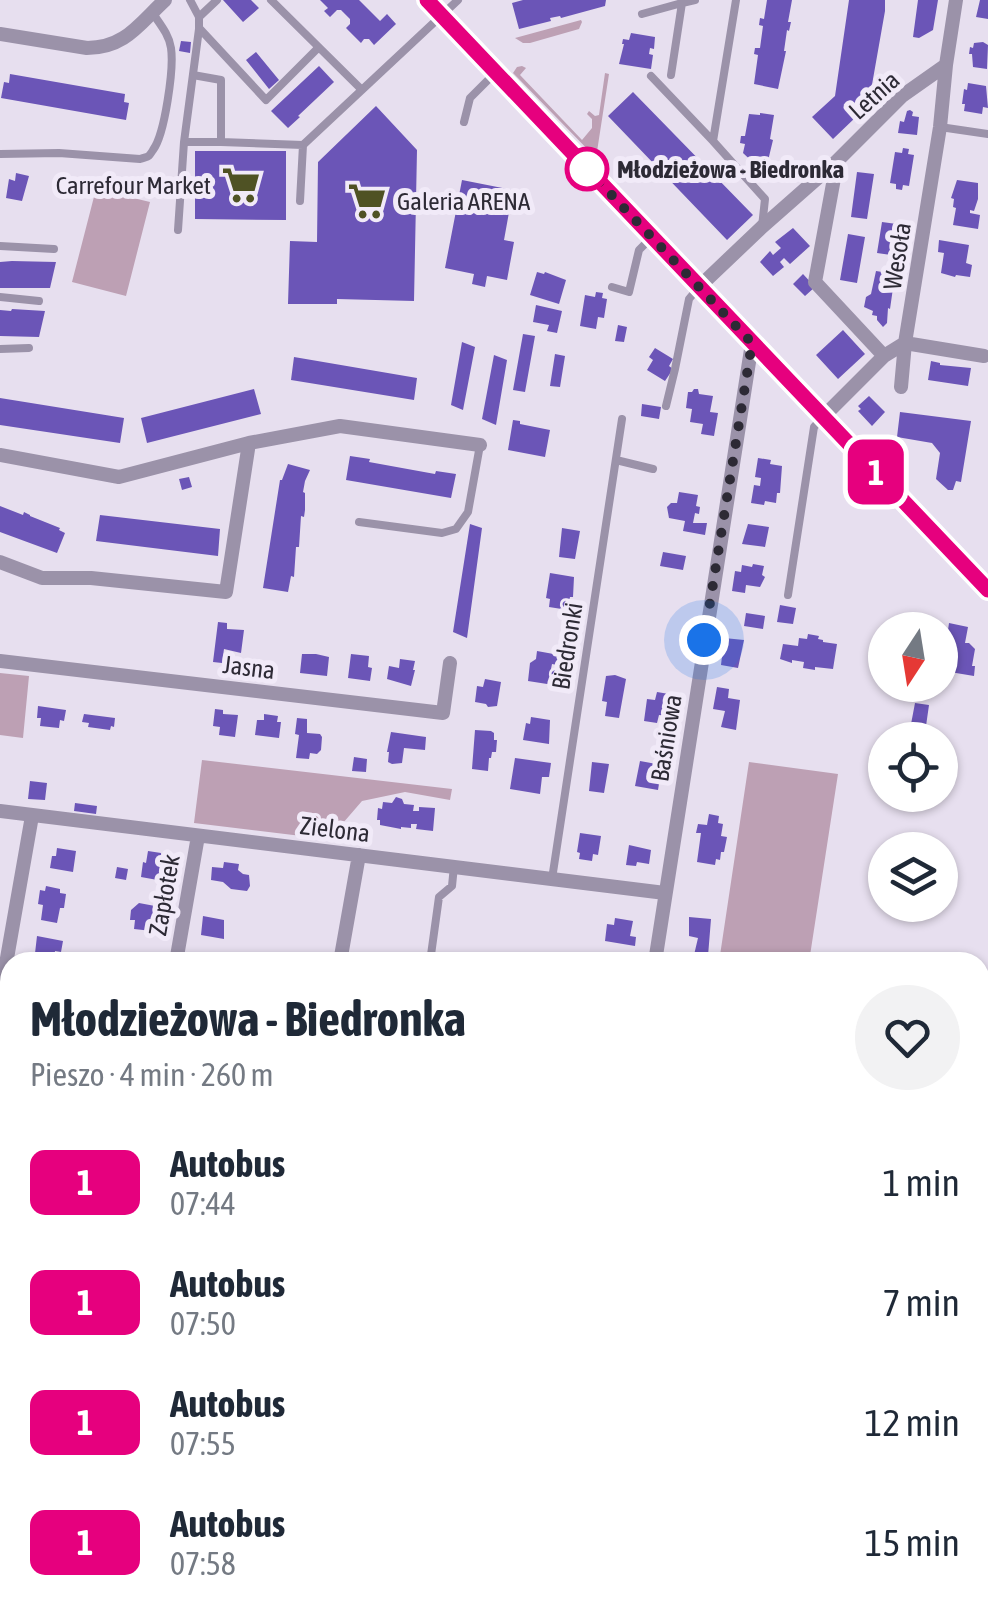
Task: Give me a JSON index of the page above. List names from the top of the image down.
{
  "streets": {
    "street": [
      "Letnia",
      "Wesoła",
      "Jasna",
      "Baśniowa",
      "Zielona",
      "Zapłotek"
    ],
    "lane": ["Biedronki"]
  },
  "crossings": [
    ["Letnia", "Wesoła"],
    ["Biedronki", "Zielona"],
    ["Baśniowa", "Zielona"],
    ["Zielona", "Zapłotek"]
  ],
  "places": {
    "other": ["Młodzieżowa - Biedronka"],
    "supermarket": ["Carrefour Market", "Galeria ARENA"]
  },
  "lines": ["bus line 1"],
  "north": "bottom",
  "page": {
    "on_map": "1",
    "heading": ["Młodzieżowa - Biedronka", "Pieszo · 4 min · 260 m"],
    "list": [
      {
        "mark": "1",
        "name": "Autobus",
        "note": "07:44",
        "value": "1 min"
      },
      {
        "mark": "1",
        "name": "Autobus",
        "note": "07:50",
        "value": "7 min"
      },
      {
        "mark": "1",
        "name": "Autobus",
        "note": "07:55",
        "value": "12 min"
      },
      {
        "mark": "1",
        "name": "Autobus",
        "note": "07:58",
        "value": "15 min"
      }
    ]
  }
}
